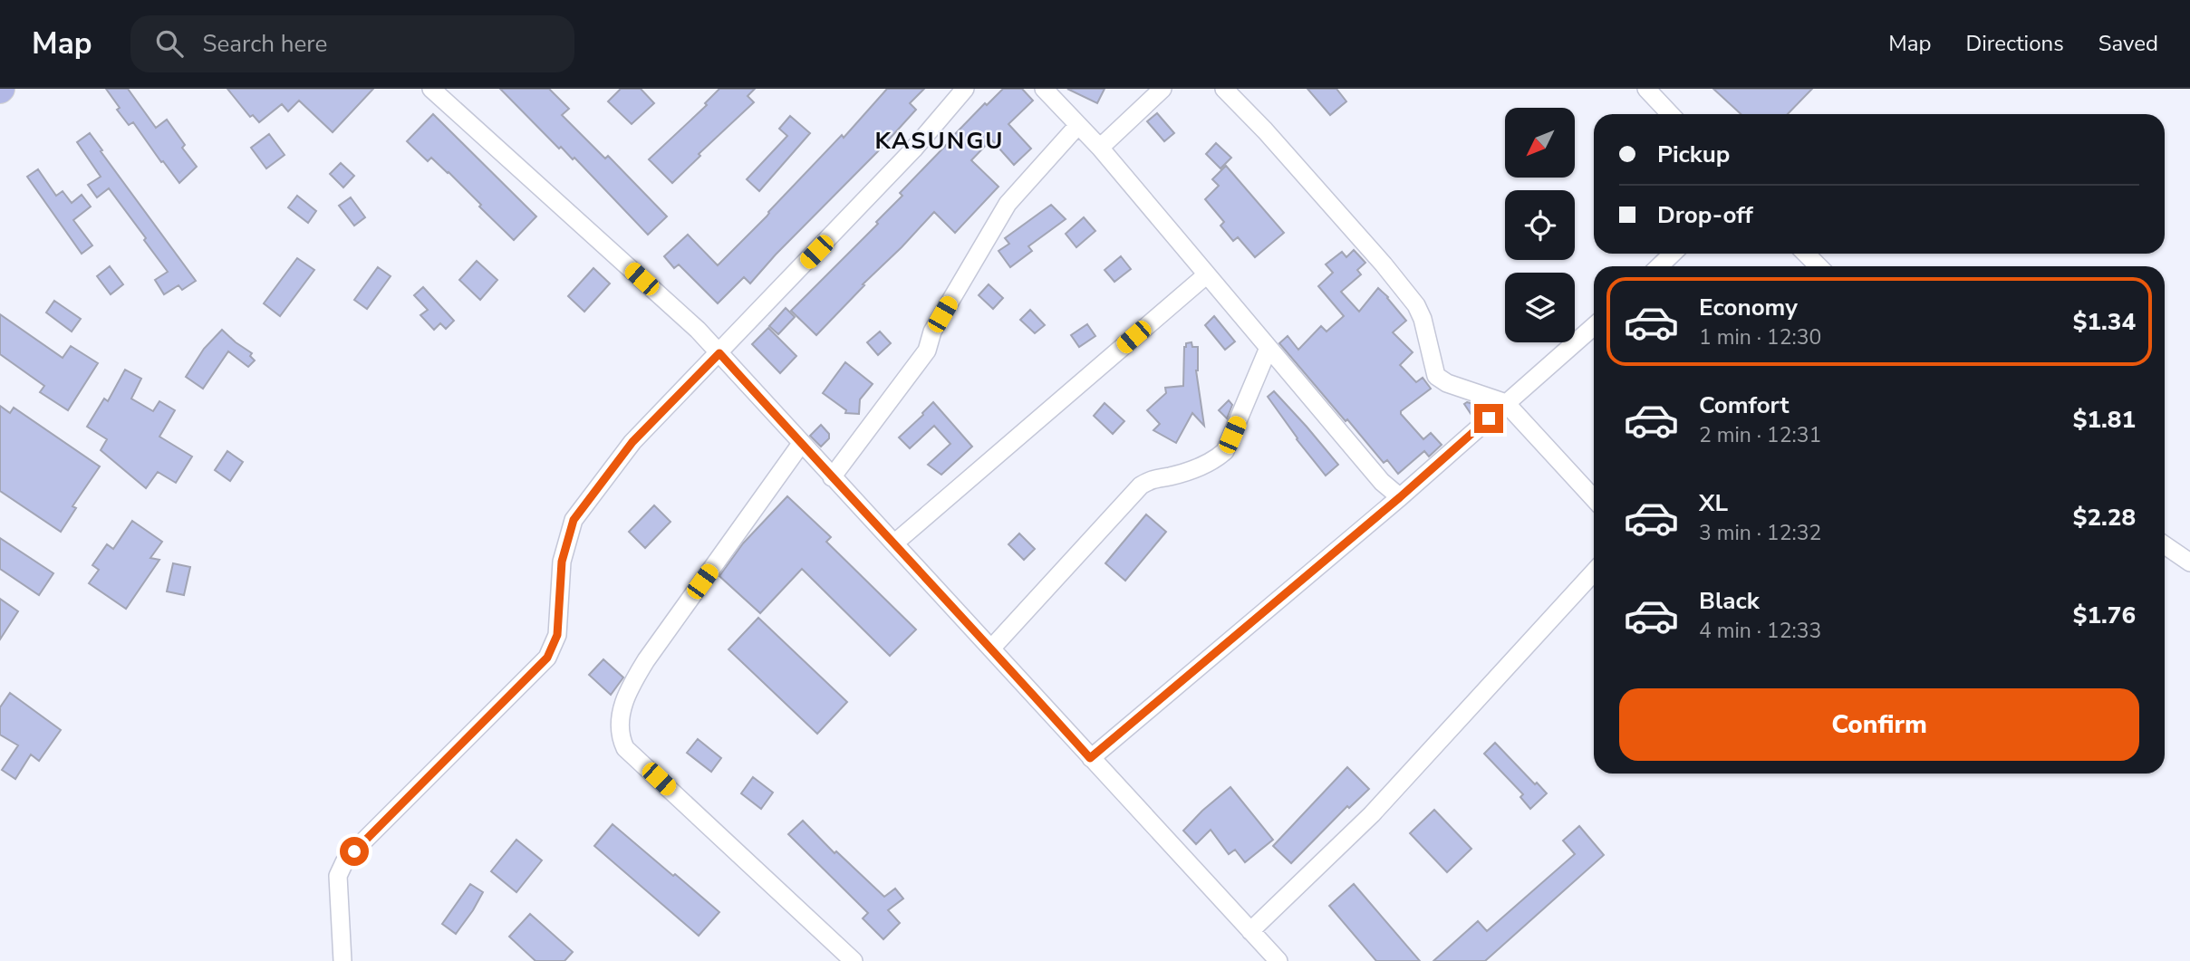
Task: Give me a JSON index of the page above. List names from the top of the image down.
{
  "districts": ["KASUNGU"],
  "north": "bottom left",
  "page": {
    "header": "Map",
    "search": "Search here",
    "nav": ["Map", "Directions", "Saved"],
    "banner": ["Pickup", "Drop-off"],
    "list": [
      {
        "name": "Economy",
        "note": "1 min · 12:30",
        "value": "$1.34"
      },
      {
        "name": "Comfort",
        "note": "2 min · 12:31",
        "value": "$1.81"
      },
      {
        "name": "XL",
        "note": "3 min · 12:32",
        "value": "$2.28"
      },
      {
        "name": "Black",
        "note": "4 min · 12:33",
        "value": "$1.76"
      }
    ],
    "buttons": "Confirm"
  }
}
